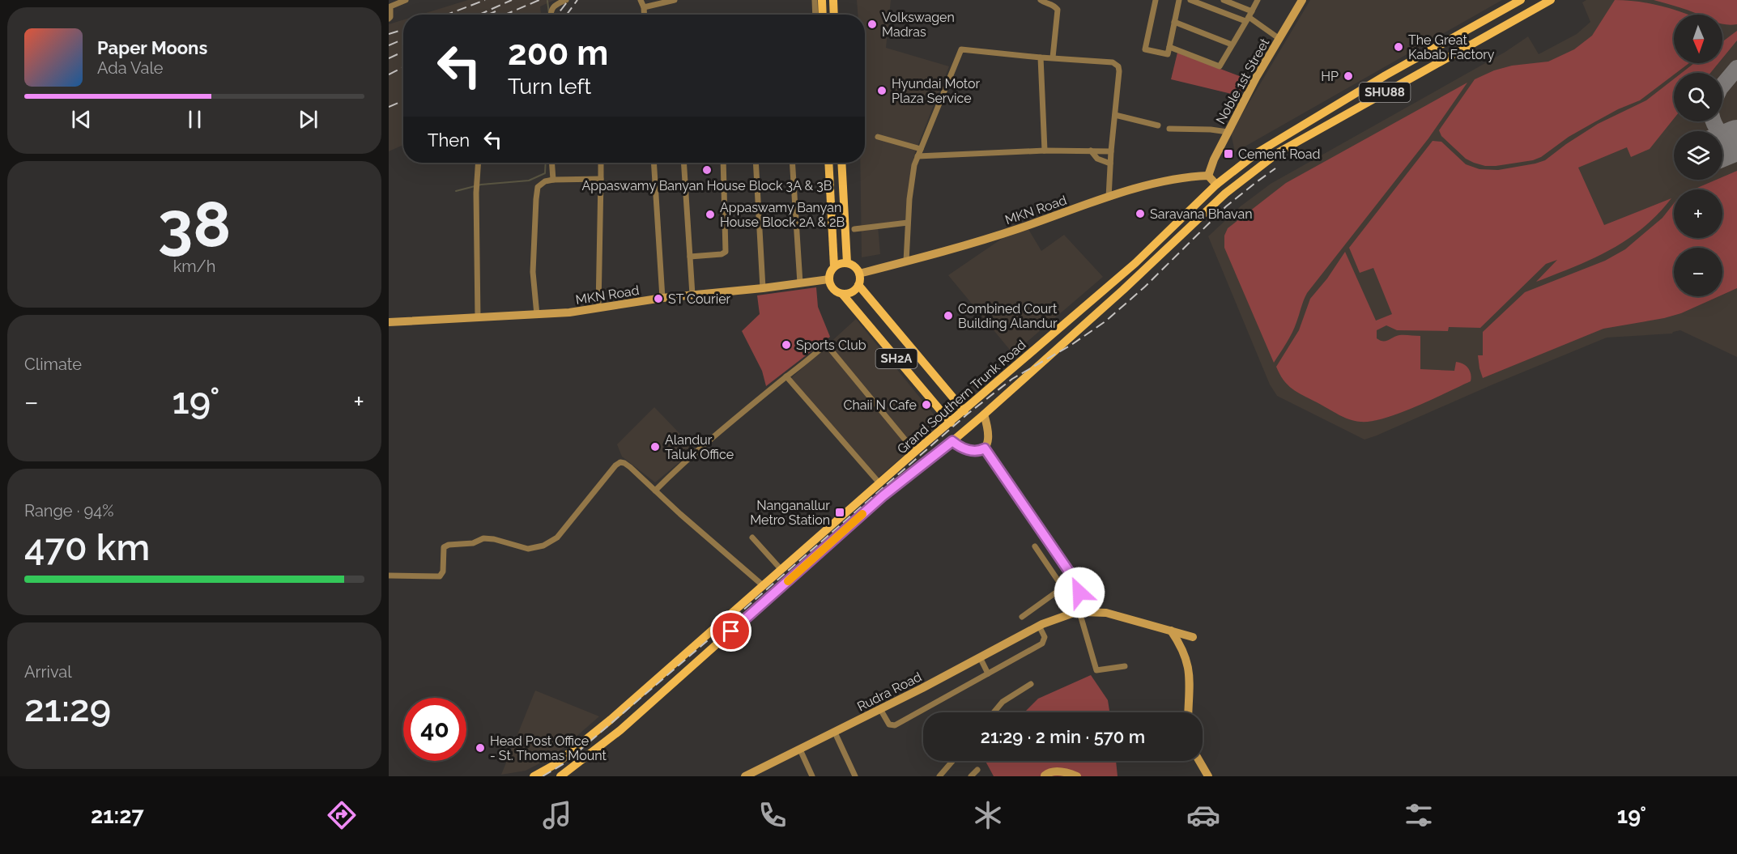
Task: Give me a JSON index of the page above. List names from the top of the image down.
{
  "streets": {
    "main road": ["SHU88", "SH2A", "Grand Southern Trunk Road"],
    "street": ["Noble 1st Street", "MKN Road", "Rudra Road"]
  },
  "crossings": [
    ["Noble 1st Street", "MKN Road"],
    ["MKN Road", "SH2A"],
    ["SH2A", "Grand Southern Trunk Road"]
  ],
  "places": {
    "other": [
      "Volkswagen Madras",
      "The Great Kabab Factory",
      "HP",
      "Hyundai Motor Plaza Service",
      "Appaswamy Banyan House Block 3A & 3B",
      "Saravana Bhavan",
      "Appaswamy Banyan House Block 2A & 2B",
      "ST Courier",
      "Combined Court Building Alandur",
      "Sports Club",
      "Chaii N Cafe",
      "Alandur Taluk Office",
      "Head Post Office - St. Thomas Mount"
    ],
    "transit": ["Cement Road", "Nanganallur Metro Station"]
  },
  "north": "bottom",
  "page": {
    "map_buttons": ["+", "−"],
    "turn": ["200 m", "Turn left"],
    "song": ["Paper Moons", "Ada Vale"],
    "then": "Then",
    "tile": [
      ["38", "km/h"],
      "Climate",
      ["Range · 94%", "470 km"],
      ["Arrival", "21:29"]
    ],
    "heat": ["−", "19°", "+"],
    "limit": "40",
    "trip": "21:29 · 2 min · 570 m",
    "tabs": ["21:27", "19°"]
  }
}
